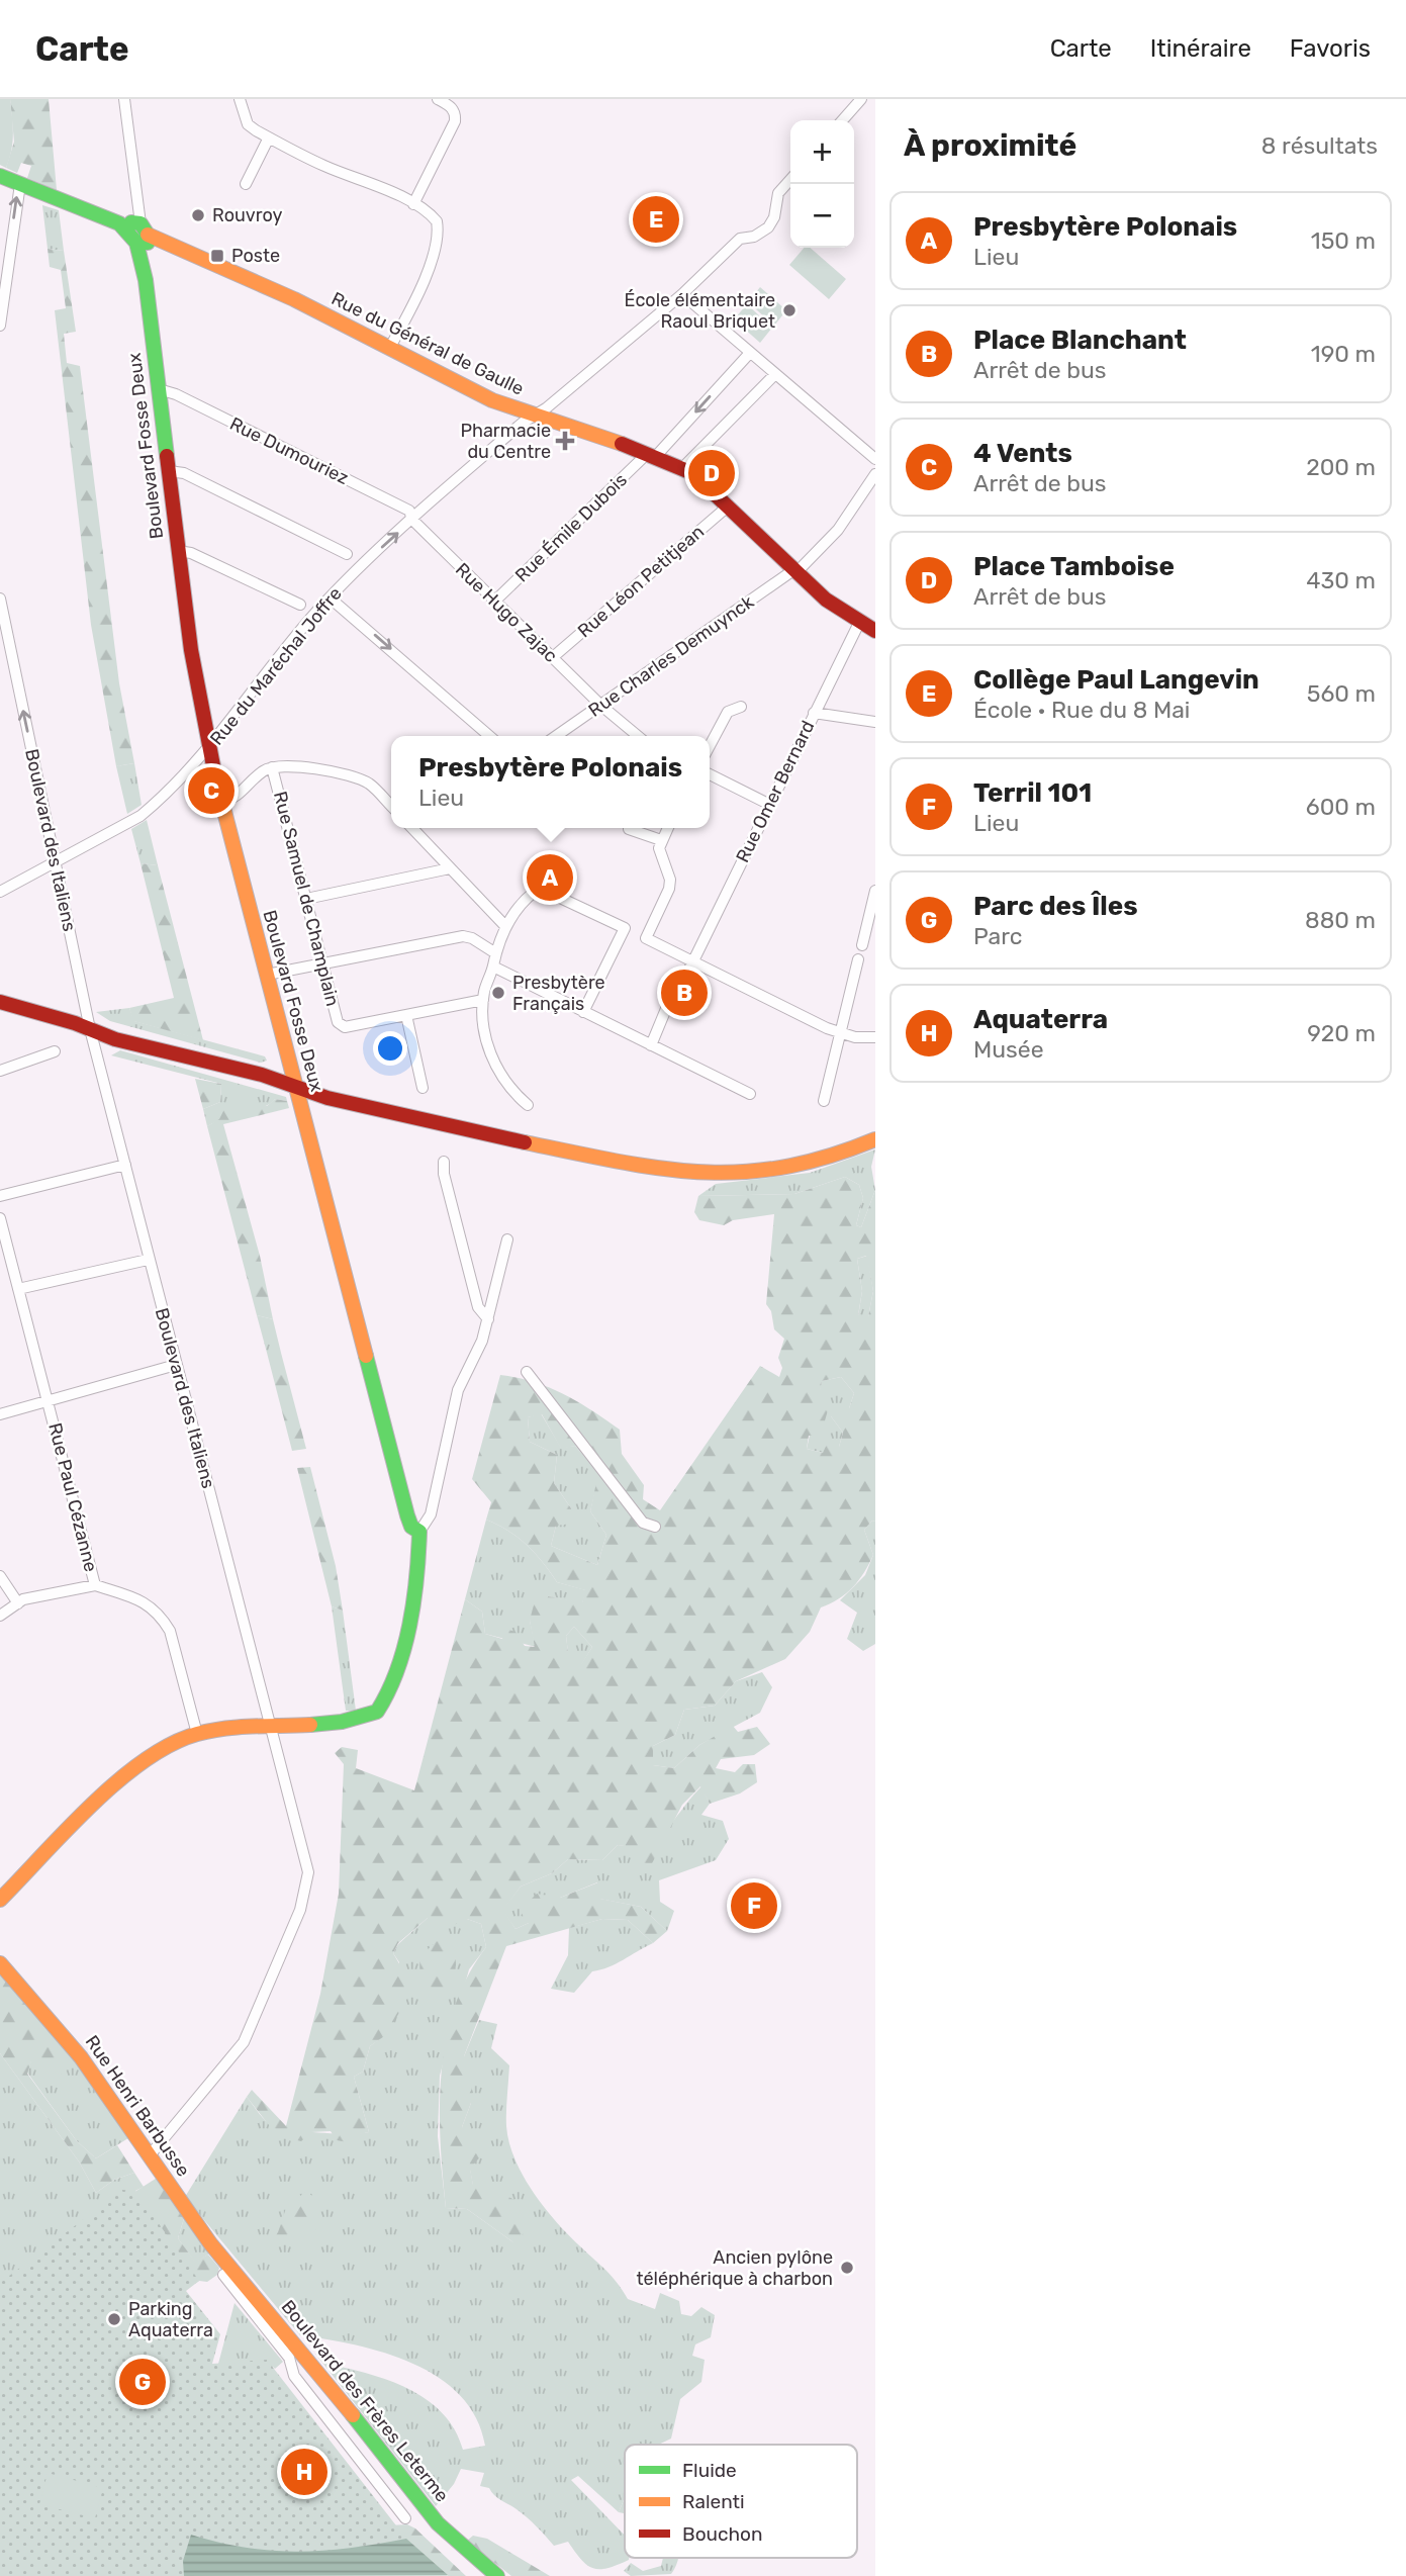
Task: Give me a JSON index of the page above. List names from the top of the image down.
{
  "streets": {
    "street": [
      "Rue du Général de Gaulle",
      "Boulevard Fosse Deux",
      "Rue Dumouriez",
      "Rue Émile Dubois",
      "Rue Léon Petitjean",
      "Rue Hugo Zajac",
      "Rue Charles Demuynck",
      "Rue du Maréchal Joffre",
      "Rue Omer Bernard",
      "Boulevard des Italiens",
      "Rue Samuel de Champlain",
      "Rue Paul Cézanne",
      "Rue Henri Barbusse",
      "Boulevard des Frères Leterme"
    ]
  },
  "crossings": [
    ["Rue du Général de Gaulle", "Boulevard Fosse Deux"],
    ["Rue du Général de Gaulle", "Rue Émile Dubois"],
    ["Rue du Général de Gaulle", "Rue Léon Petitjean"],
    ["Rue du Général de Gaulle", "Rue Charles Demuynck"],
    ["Rue du Général de Gaulle", "Rue du Maréchal Joffre"],
    ["Rue du Général de Gaulle", "Rue Omer Bernard"],
    ["Boulevard Fosse Deux", "Rue Dumouriez"],
    ["Boulevard Fosse Deux", "Rue du Maréchal Joffre"],
    ["Boulevard Fosse Deux", "Boulevard des Italiens"],
    ["Rue Dumouriez", "Rue Hugo Zajac"],
    ["Rue Dumouriez", "Rue du Maréchal Joffre"],
    ["Rue Émile Dubois", "Rue Hugo Zajac"],
    ["Rue Léon Petitjean", "Rue Hugo Zajac"],
    ["Rue Hugo Zajac", "Rue Charles Demuynck"],
    ["Rue Hugo Zajac", "Rue du Maréchal Joffre"],
    ["Rue du Maréchal Joffre", "Boulevard des Italiens"],
    ["Boulevard des Italiens", "Rue Henri Barbusse"],
    ["Rue Henri Barbusse", "Boulevard des Frères Leterme"]
  ],
  "places": {
    "other": [
      "Rouvroy",
      "École élémentaire Raoul Briquet",
      "Presbytère Français",
      "Ancien pylône téléphérique à charbon",
      "Parking Aquaterra"
    ],
    "transit": ["Poste"],
    "health": ["Pharmacie du Centre"]
  },
  "legend": ["Fluide", "Ralenti", "Bouchon"],
  "page": {
    "header": "Carte",
    "nav": ["Carte", "Itinéraire", "Favoris"],
    "heading": ["À proximité", "8 résultats"],
    "map_buttons": ["+", "−"],
    "list": [
      {
        "mark": "A",
        "name": "Presbytère Polonais",
        "note": "Lieu",
        "value": "150 m"
      },
      {
        "mark": "B",
        "name": "Place Blanchant",
        "note": "Arrêt de bus",
        "value": "190 m"
      },
      {
        "mark": "C",
        "name": "4 Vents",
        "note": "Arrêt de bus",
        "value": "200 m"
      },
      {
        "mark": "D",
        "name": "Place Tamboise",
        "note": "Arrêt de bus",
        "value": "430 m"
      },
      {
        "mark": "E",
        "name": "Collège Paul Langevin",
        "note": "École · Rue du 8 Mai",
        "value": "560 m"
      },
      {
        "mark": "F",
        "name": "Terril 101",
        "note": "Lieu",
        "value": "600 m"
      },
      {
        "mark": "G",
        "name": "Parc des Îles",
        "note": "Parc",
        "value": "880 m"
      },
      {
        "mark": "H",
        "name": "Aquaterra",
        "note": "Musée",
        "value": "920 m"
      }
    ],
    "pins": [
      "E",
      "D",
      "C",
      "A",
      "B",
      "F",
      "G",
      "H"
    ],
    "popup": ["Presbytère Polonais", "Lieu"]
  }
}
